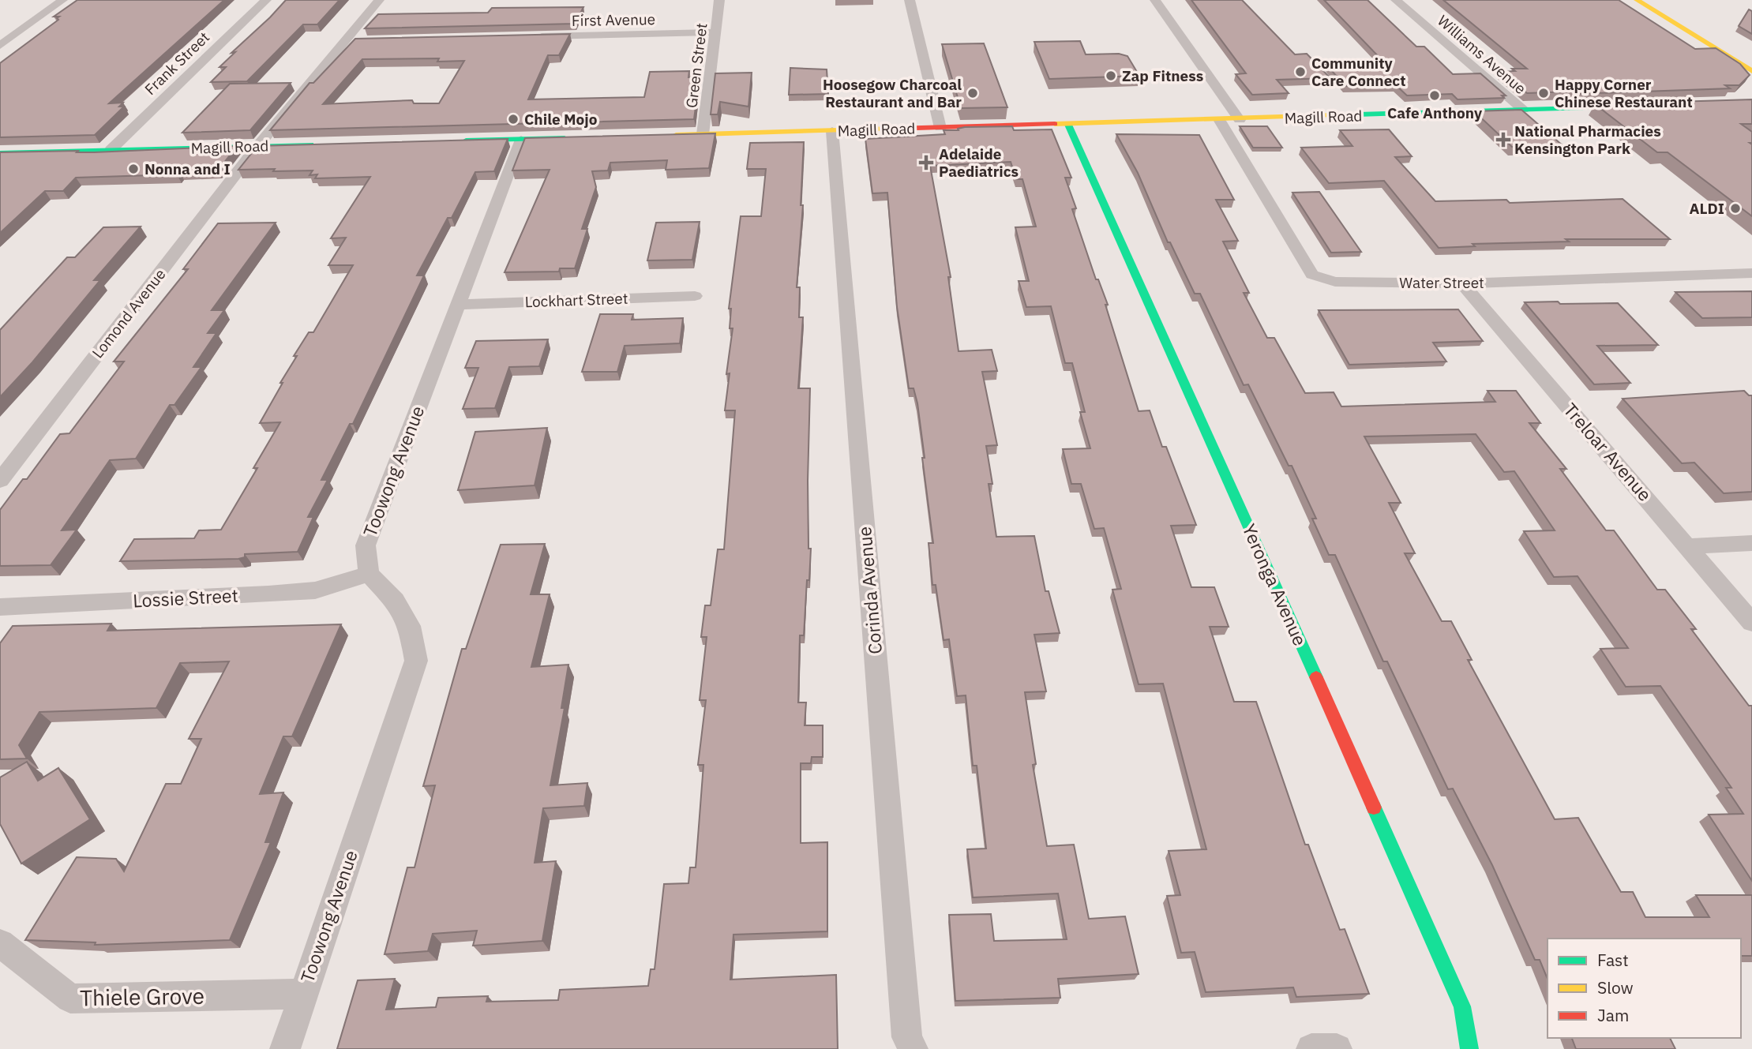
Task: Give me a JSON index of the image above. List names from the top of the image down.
{
  "streets": {
    "main road": ["Magill Road", "Yeronga Avenue"],
    "street": [
      "First Avenue",
      "Williams Avenue",
      "Frank Street",
      "Green Street",
      "Water Street",
      "Lockhart Street",
      "Lomond Avenue",
      "Treloar Avenue",
      "Toowong Avenue",
      "Corinda Avenue",
      "Lossie Street",
      "Thiele Grove"
    ]
  },
  "crossings": [
    ["First Avenue", "Green Street"],
    ["Williams Avenue", "Magill Road"],
    ["Frank Street", "Magill Road"],
    ["Green Street", "Magill Road"],
    ["Magill Road", "Water Street"],
    ["Magill Road", "Lomond Avenue"],
    ["Magill Road", "Yeronga Avenue"],
    ["Magill Road", "Corinda Avenue"],
    ["Water Street", "Treloar Avenue"],
    ["Lockhart Street", "Toowong Avenue"],
    ["Toowong Avenue", "Lossie Street"],
    ["Toowong Avenue", "Thiele Grove"]
  ],
  "places": {
    "other": [
      "Community Care Connect",
      "Zap Fitness",
      "Hoosegow Charcoal Restaurant and Bar",
      "Happy Corner Chinese Restaurant",
      "Cafe Anthony",
      "Chile Mojo",
      "Nonna and I",
      "ALDI"
    ],
    "health": ["National Pharmacies Kensington Park", "Adelaide Paediatrics"]
  },
  "legend": ["Fast", "Slow", "Jam"]
}
